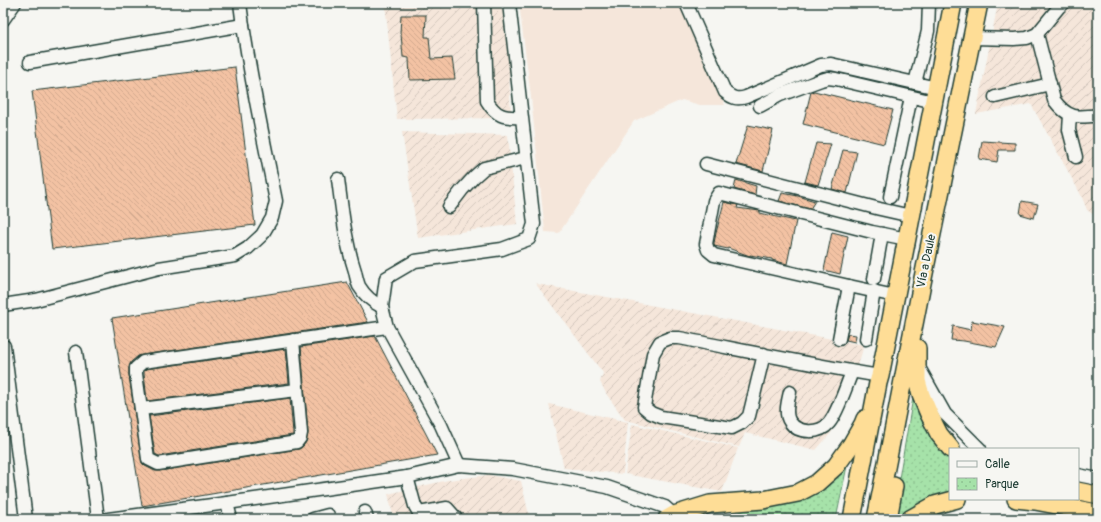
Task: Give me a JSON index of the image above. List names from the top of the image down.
{
  "streets": {
    "highway": ["Vía a Daule"]
  },
  "legend": ["Calle", "Parque"]
}
